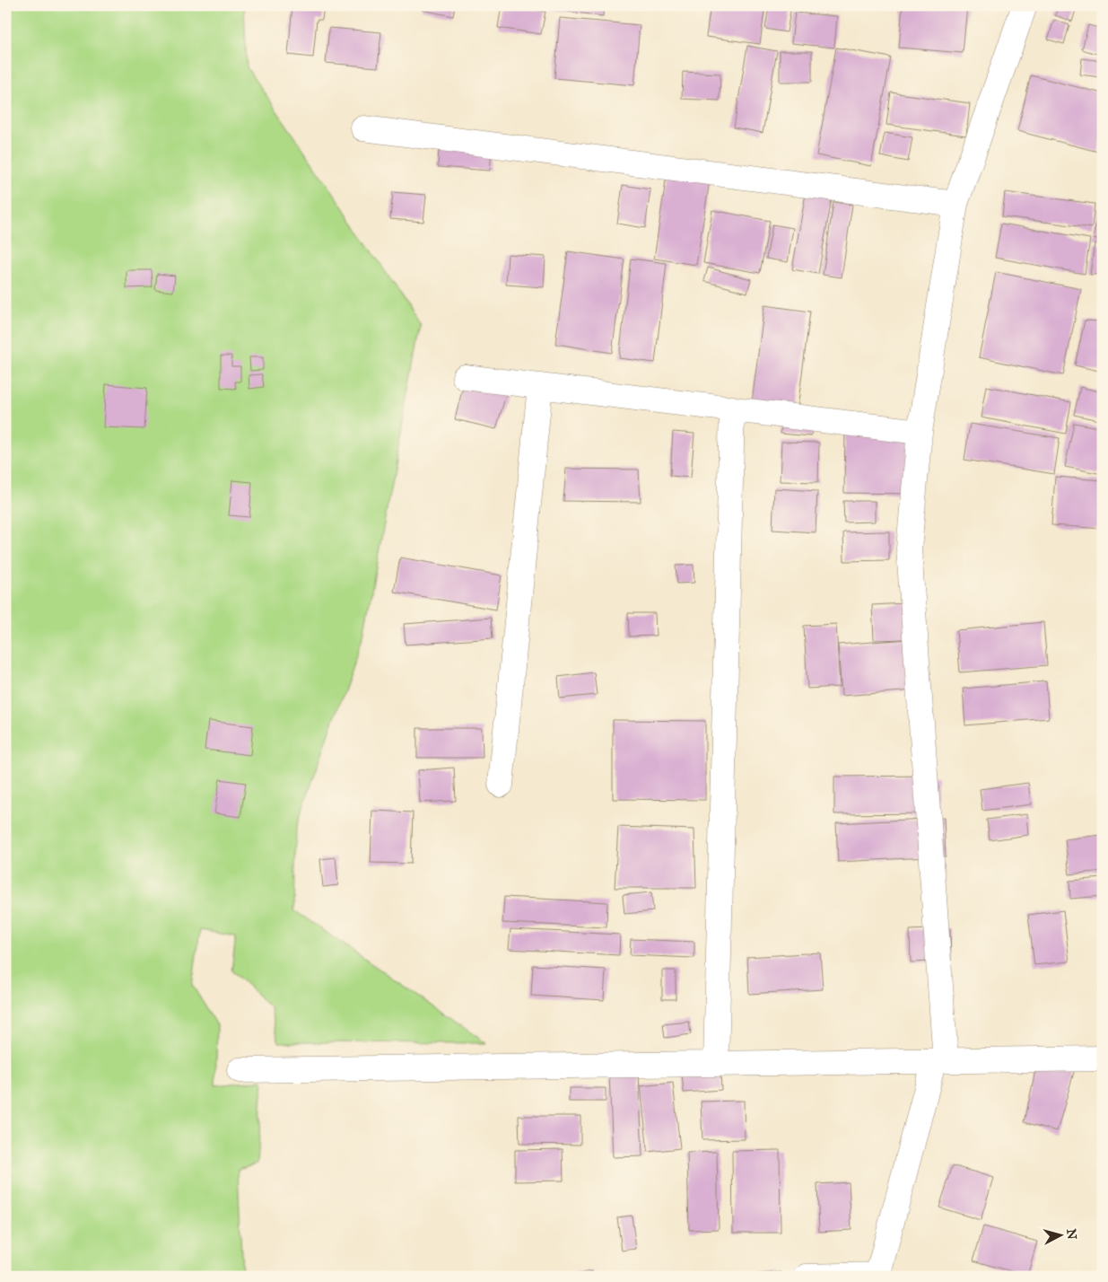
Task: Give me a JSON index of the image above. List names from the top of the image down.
{
  "north": "right"
}
